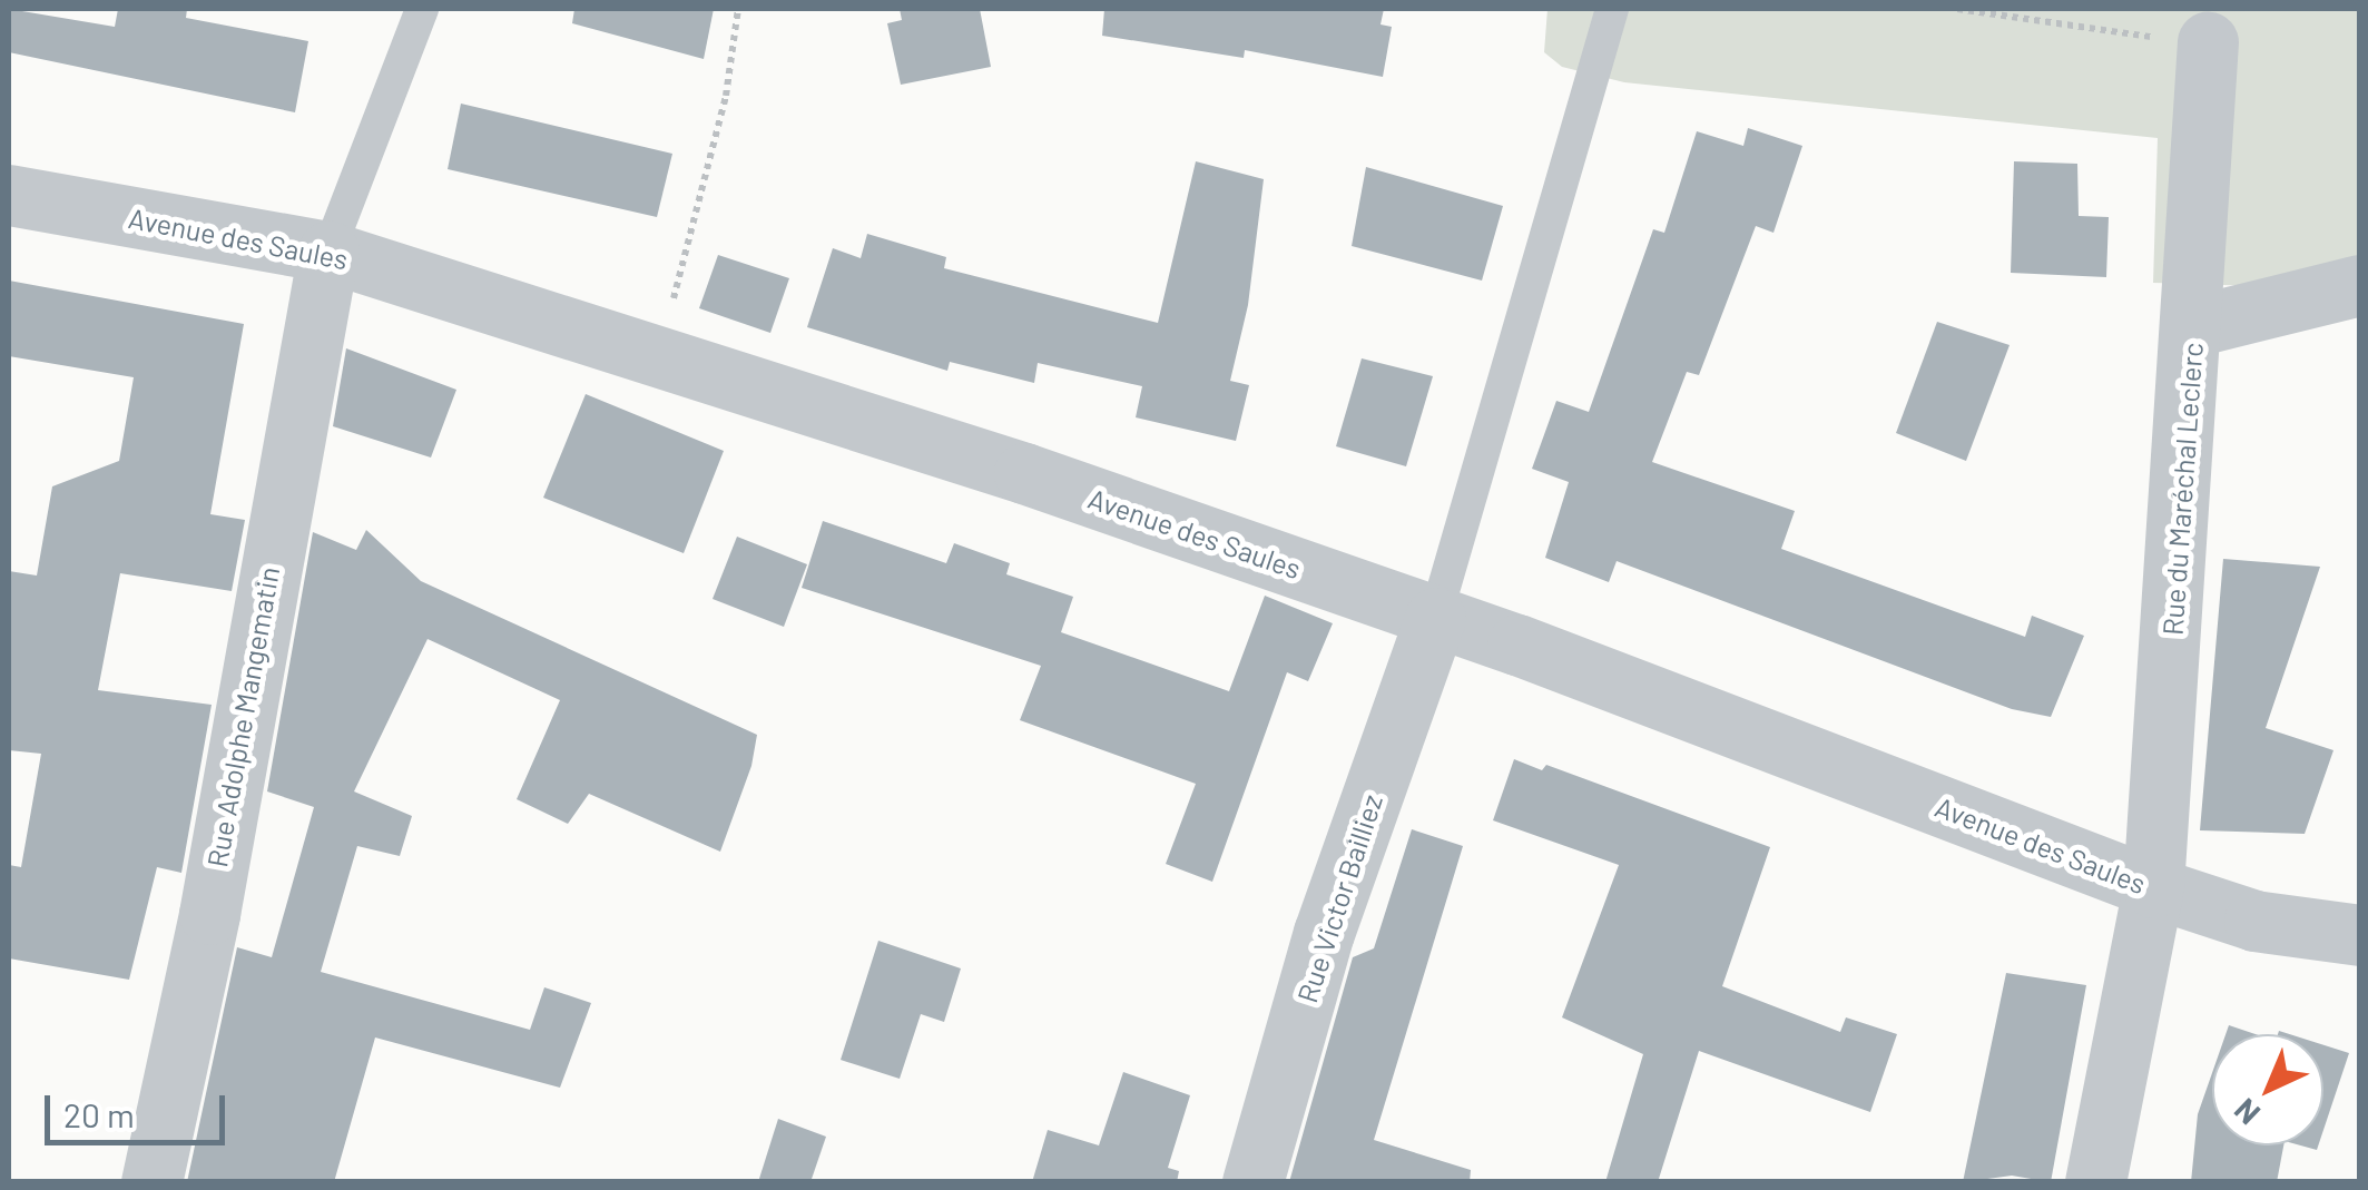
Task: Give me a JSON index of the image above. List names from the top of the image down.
{
  "streets": {
    "street": [
      "Avenue des Saules",
      "Rue du Maréchal Leclerc",
      "Rue Adolphe Mangematin",
      "Rue Victor Bailliez"
    ]
  },
  "crossings": [
    ["Avenue des Saules", "Rue du Maréchal Leclerc"],
    ["Avenue des Saules", "Rue Adolphe Mangematin"],
    ["Avenue des Saules", "Rue Victor Bailliez"]
  ],
  "scale_bar": "20 m",
  "north": "bottom left"
}
